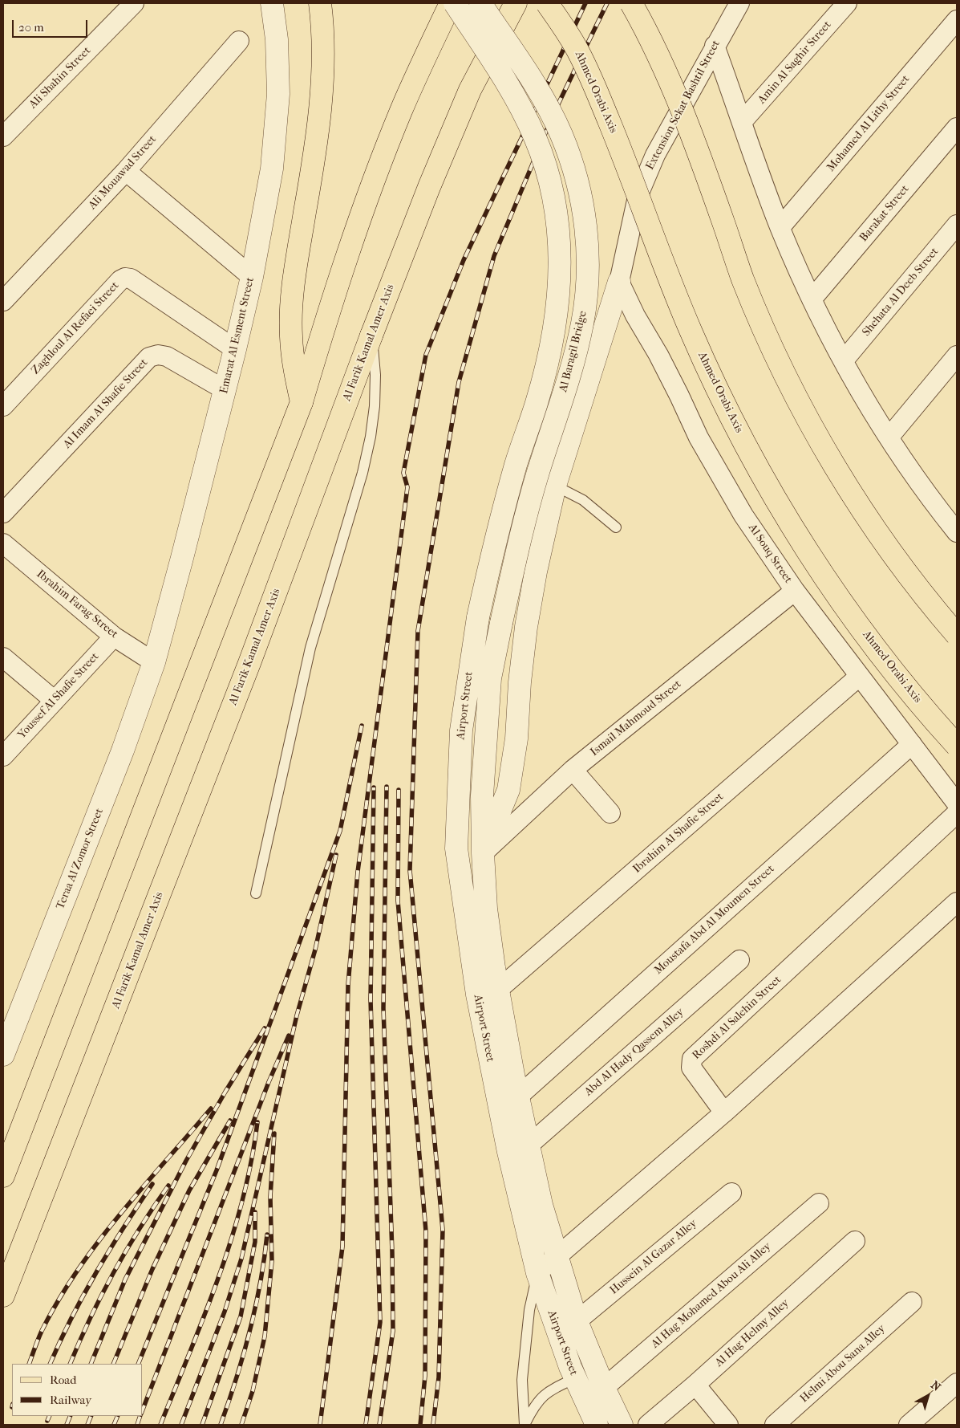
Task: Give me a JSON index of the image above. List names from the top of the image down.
{
  "streets": {
    "main road": ["Ahmed Orabi Axis", "Al Farik Kamal Amer Axis"],
    "street": [
      "Amin Al Saghir Street",
      "Ali Shahin Street",
      "Extension Sekat Bashtil Street",
      "Mohamed Al Lithy Street",
      "Ali Mouawad Street",
      "Barakat Street",
      "Shehata Al Deeb Street",
      "Zaghloul Al Refaei Street",
      "Emarat Al Esment Street",
      "Al Baragil Bridge",
      "Al Imam Al Shafie Street",
      "Al Souq Street",
      "Ibrahim Farag Street",
      "Youssef Al Shafie Street",
      "Airport Street",
      "Ismail Mahmoud Street",
      "Ibrahim Al Shafie Street",
      "Teraa Al Zomor Street",
      "Moustafa Abd Al Moumen Street",
      "Roshdi Al Salehin Street",
      "Abd Al Hady Qassem Alley",
      "Hussein Al Gazar Alley",
      "Al Hag Mohamed Abou Ali Alley",
      "Al Hag Helmy Alley",
      "Helmi Abou Sana Alley"
    ]
  },
  "crossings": [
    ["Extension Sekat Bashtil Street", "Al Souq Street"],
    ["Zaghloul Al Refaei Street", "Emarat Al Esment Street"],
    ["Emarat Al Esment Street", "Al Imam Al Shafie Street"],
    ["Emarat Al Esment Street", "Ibrahim Farag Street"],
    ["Emarat Al Esment Street", "Teraa Al Zomor Street"],
    ["Al Baragil Bridge", "Airport Street"],
    ["Al Souq Street", "Ismail Mahmoud Street"],
    ["Al Souq Street", "Ibrahim Al Shafie Street"],
    ["Al Souq Street", "Moustafa Abd Al Moumen Street"],
    ["Ibrahim Farag Street", "Youssef Al Shafie Street"],
    ["Ibrahim Farag Street", "Teraa Al Zomor Street"],
    ["Airport Street", "Ismail Mahmoud Street"],
    ["Airport Street", "Ibrahim Al Shafie Street"],
    ["Airport Street", "Moustafa Abd Al Moumen Street"],
    ["Airport Street", "Abd Al Hady Qassem Alley"],
    ["Airport Street", "Hussein Al Gazar Alley"],
    ["Airport Street", "Al Hag Mohamed Abou Ali Alley"]
  ],
  "legend": ["Road", "Railway"],
  "scale_bar": "20 m",
  "north": "top right"
}
